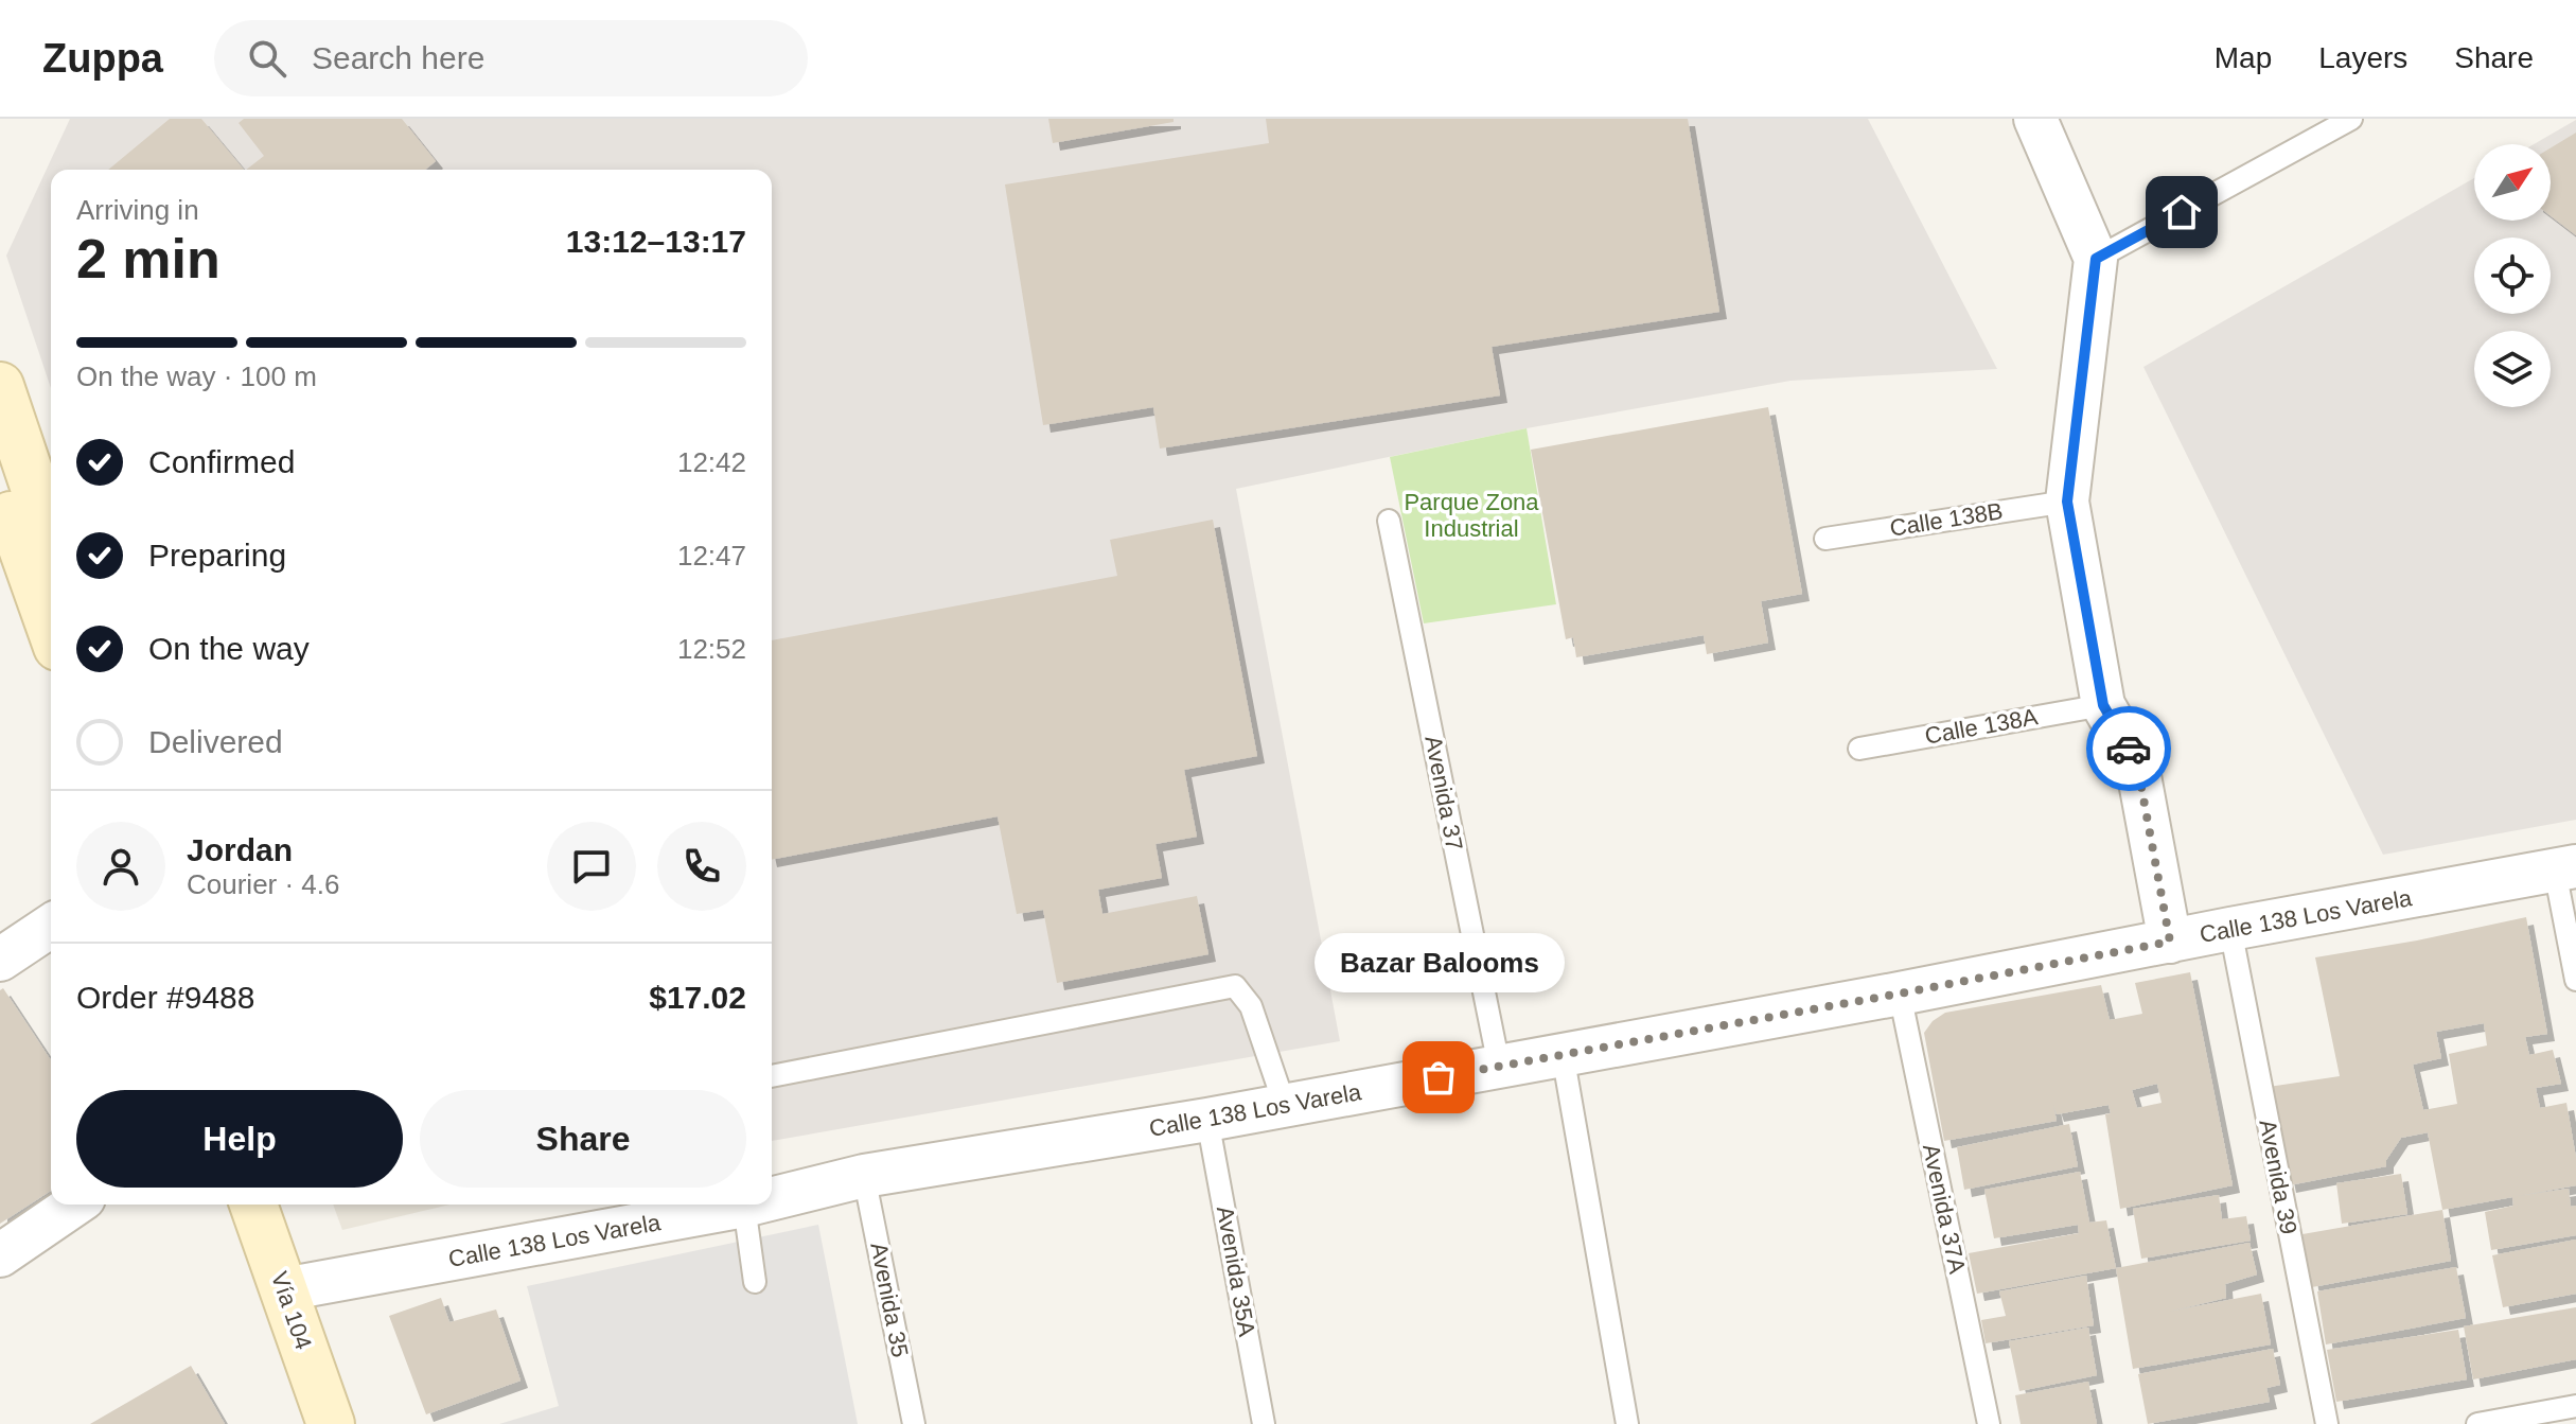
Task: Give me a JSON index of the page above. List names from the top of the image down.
{
  "streets": {
    "main road": ["Vía 104"],
    "street": ["Calle 138 Los Varela"],
    "lane": [
      "Calle 138B",
      "Calle 138A",
      "Avenida 37",
      "Avenida 39",
      "Avenida 37A",
      "Avenida 35A",
      "Avenida 35"
    ]
  },
  "crossings": [
    ["Avenida 37", "Calle 138 Los Varela"],
    ["Calle 138 Los Varela", "Avenida 39"],
    ["Calle 138 Los Varela", "Avenida 37A"],
    ["Calle 138 Los Varela", "Avenida 35A"],
    ["Calle 138 Los Varela", "Avenida 35"],
    ["Calle 138 Los Varela", "Vía 104"]
  ],
  "parks": ["Parque Zona Industrial"],
  "places": ["Bazar Balooms"],
  "north": "top right",
  "page": {
    "header": "Zuppa",
    "search": "Search here",
    "nav": ["Map", "Layers", "Share"],
    "heading": ["2 min", "Arriving in", "13:12–13:17"],
    "panel": [
      "Jordan",
      "Courier · 4.6",
      "Order #9488",
      "$17.02"
    ],
    "bar": "On the way · 100 m",
    "list": [
      ["Confirmed", "12:42"],
      ["Preparing", "12:47"],
      ["On the way", "12:52"],
      "Delivered"
    ],
    "bubble": "Bazar Balooms",
    "buttons": ["Help", "Share"]
  }
}
